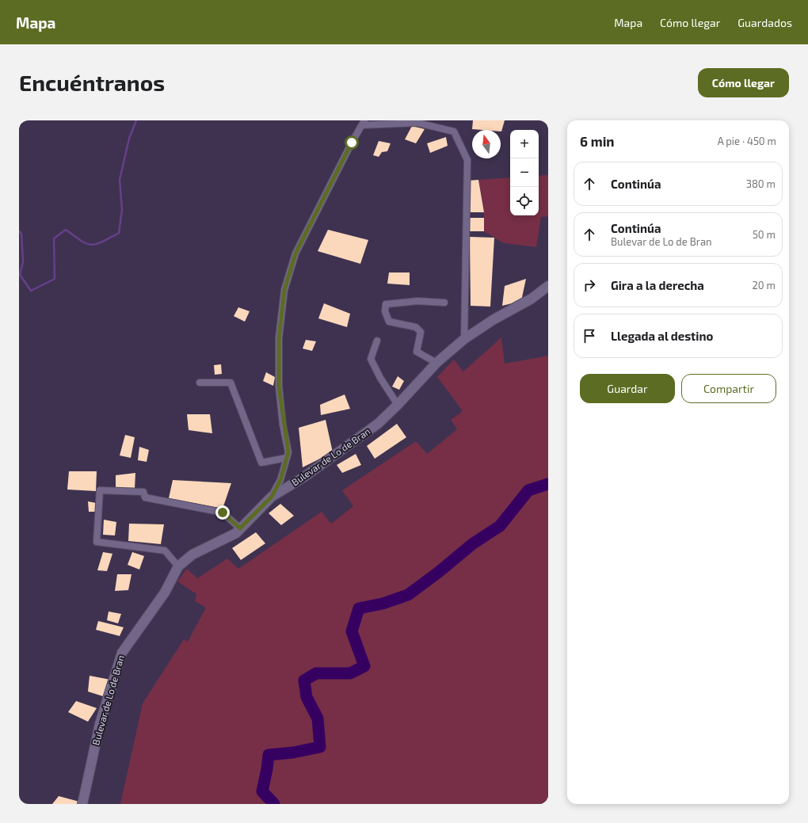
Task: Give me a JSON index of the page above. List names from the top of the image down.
{
  "streets": {
    "street": ["Bulevar de Lo de Bran"]
  },
  "north": "top",
  "page": {
    "header": "Mapa",
    "nav": ["Mapa", "Cómo llegar", "Guardados"],
    "buttons": [
      "Cómo llegar",
      ["Guardar", "Compartir"]
    ],
    "title": "Encuéntranos",
    "heading": ["6 min", "A pie · 450 m"],
    "map_buttons": ["+", "−"],
    "list": [
      ["Continúa", "380 m"],
      ["Continúa", "Bulevar de Lo de Bran", "50 m"],
      ["Gira a la derecha", "20 m"],
      "Llegada al destino"
    ]
  }
}
